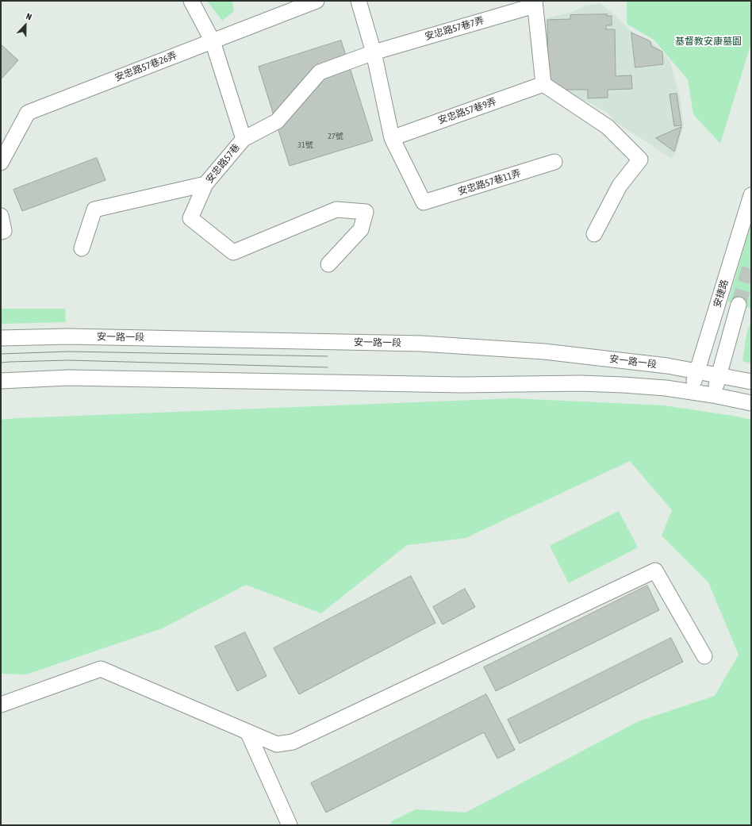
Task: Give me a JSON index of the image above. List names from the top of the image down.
{
  "streets": {
    "street": [
      "安忠路57巷7弄",
      "安忠路57巷26弄",
      "安忠路57巷9弄",
      "安忠路57巷",
      "安忠路57巷11弄",
      "安捷路",
      "安一路一段"
    ]
  },
  "crossings": [
    ["安忠路57巷7弄", "安忠路57巷"],
    ["安忠路57巷9弄", "安忠路57巷11弄"],
    ["安捷路", "安一路一段"]
  ],
  "parks": ["基督教安康墓園"],
  "house_numbers": ["27號", "31號"],
  "north": "top"
}
